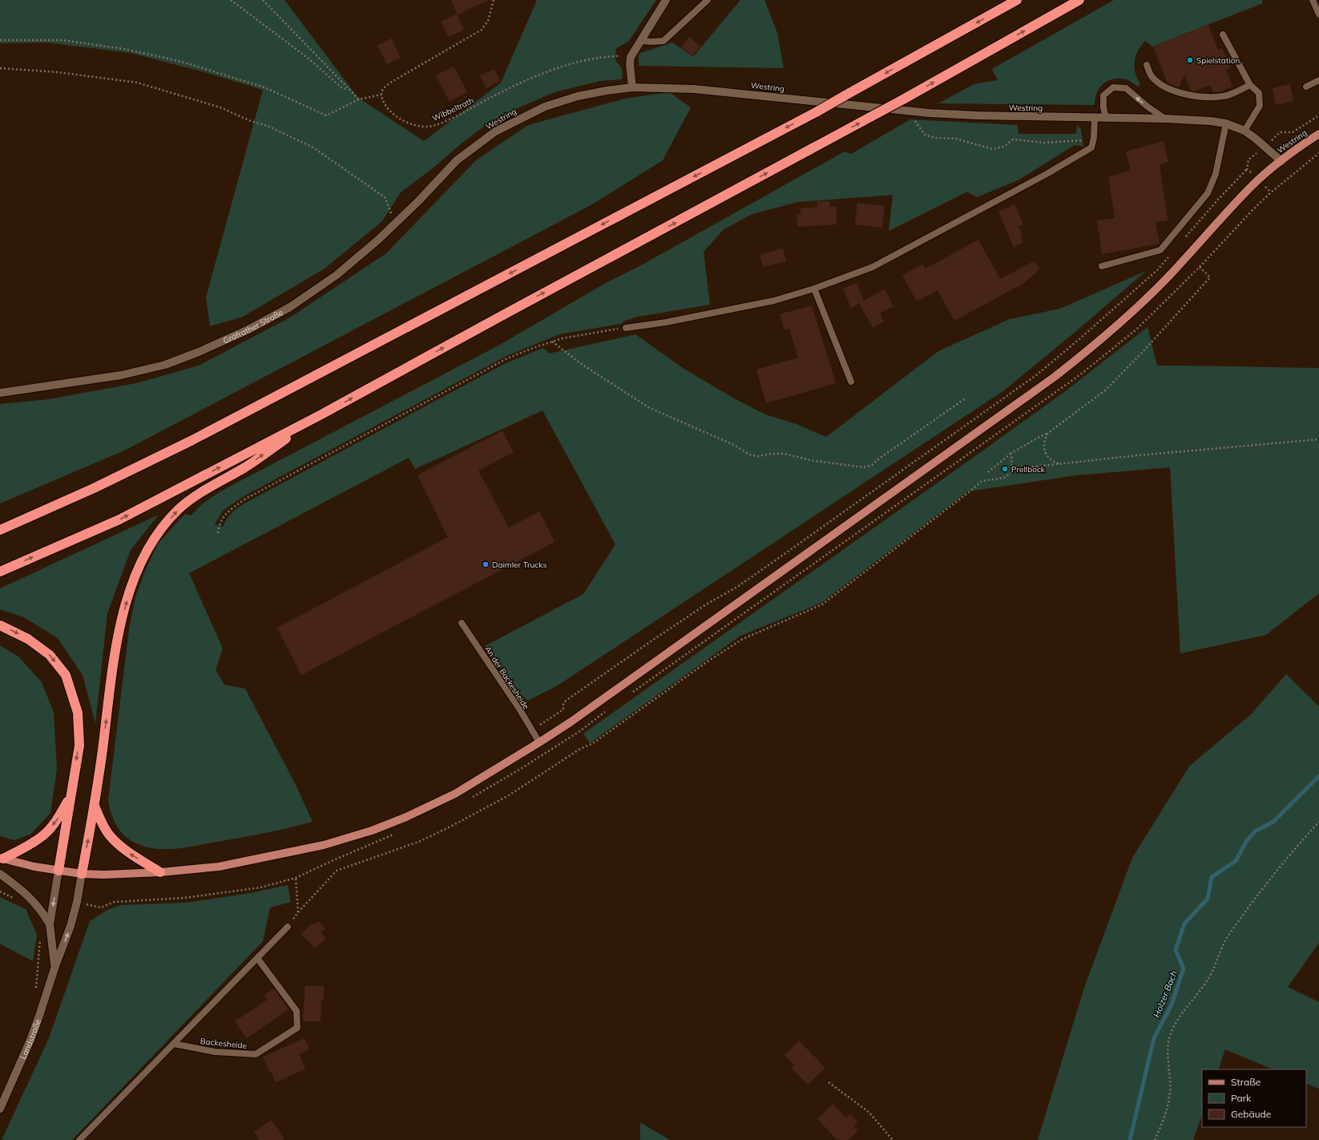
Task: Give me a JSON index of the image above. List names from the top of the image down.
{
  "streets": {
    "main road": ["Westring"],
    "street": ["Gräfrather Straße", "Landstraße"],
    "lane": ["An der Backesheide", "Backesheide"],
    "path": ["Wibbeltrath"]
  },
  "crossings": [
    ["Westring", "Gräfrather Straße"]
  ],
  "water": ["Holzer Bach"],
  "places": ["Spielstation", "Prellbock", "Daimler Trucks"],
  "legend": ["Straße", "Park", "Gebäude"]
}
